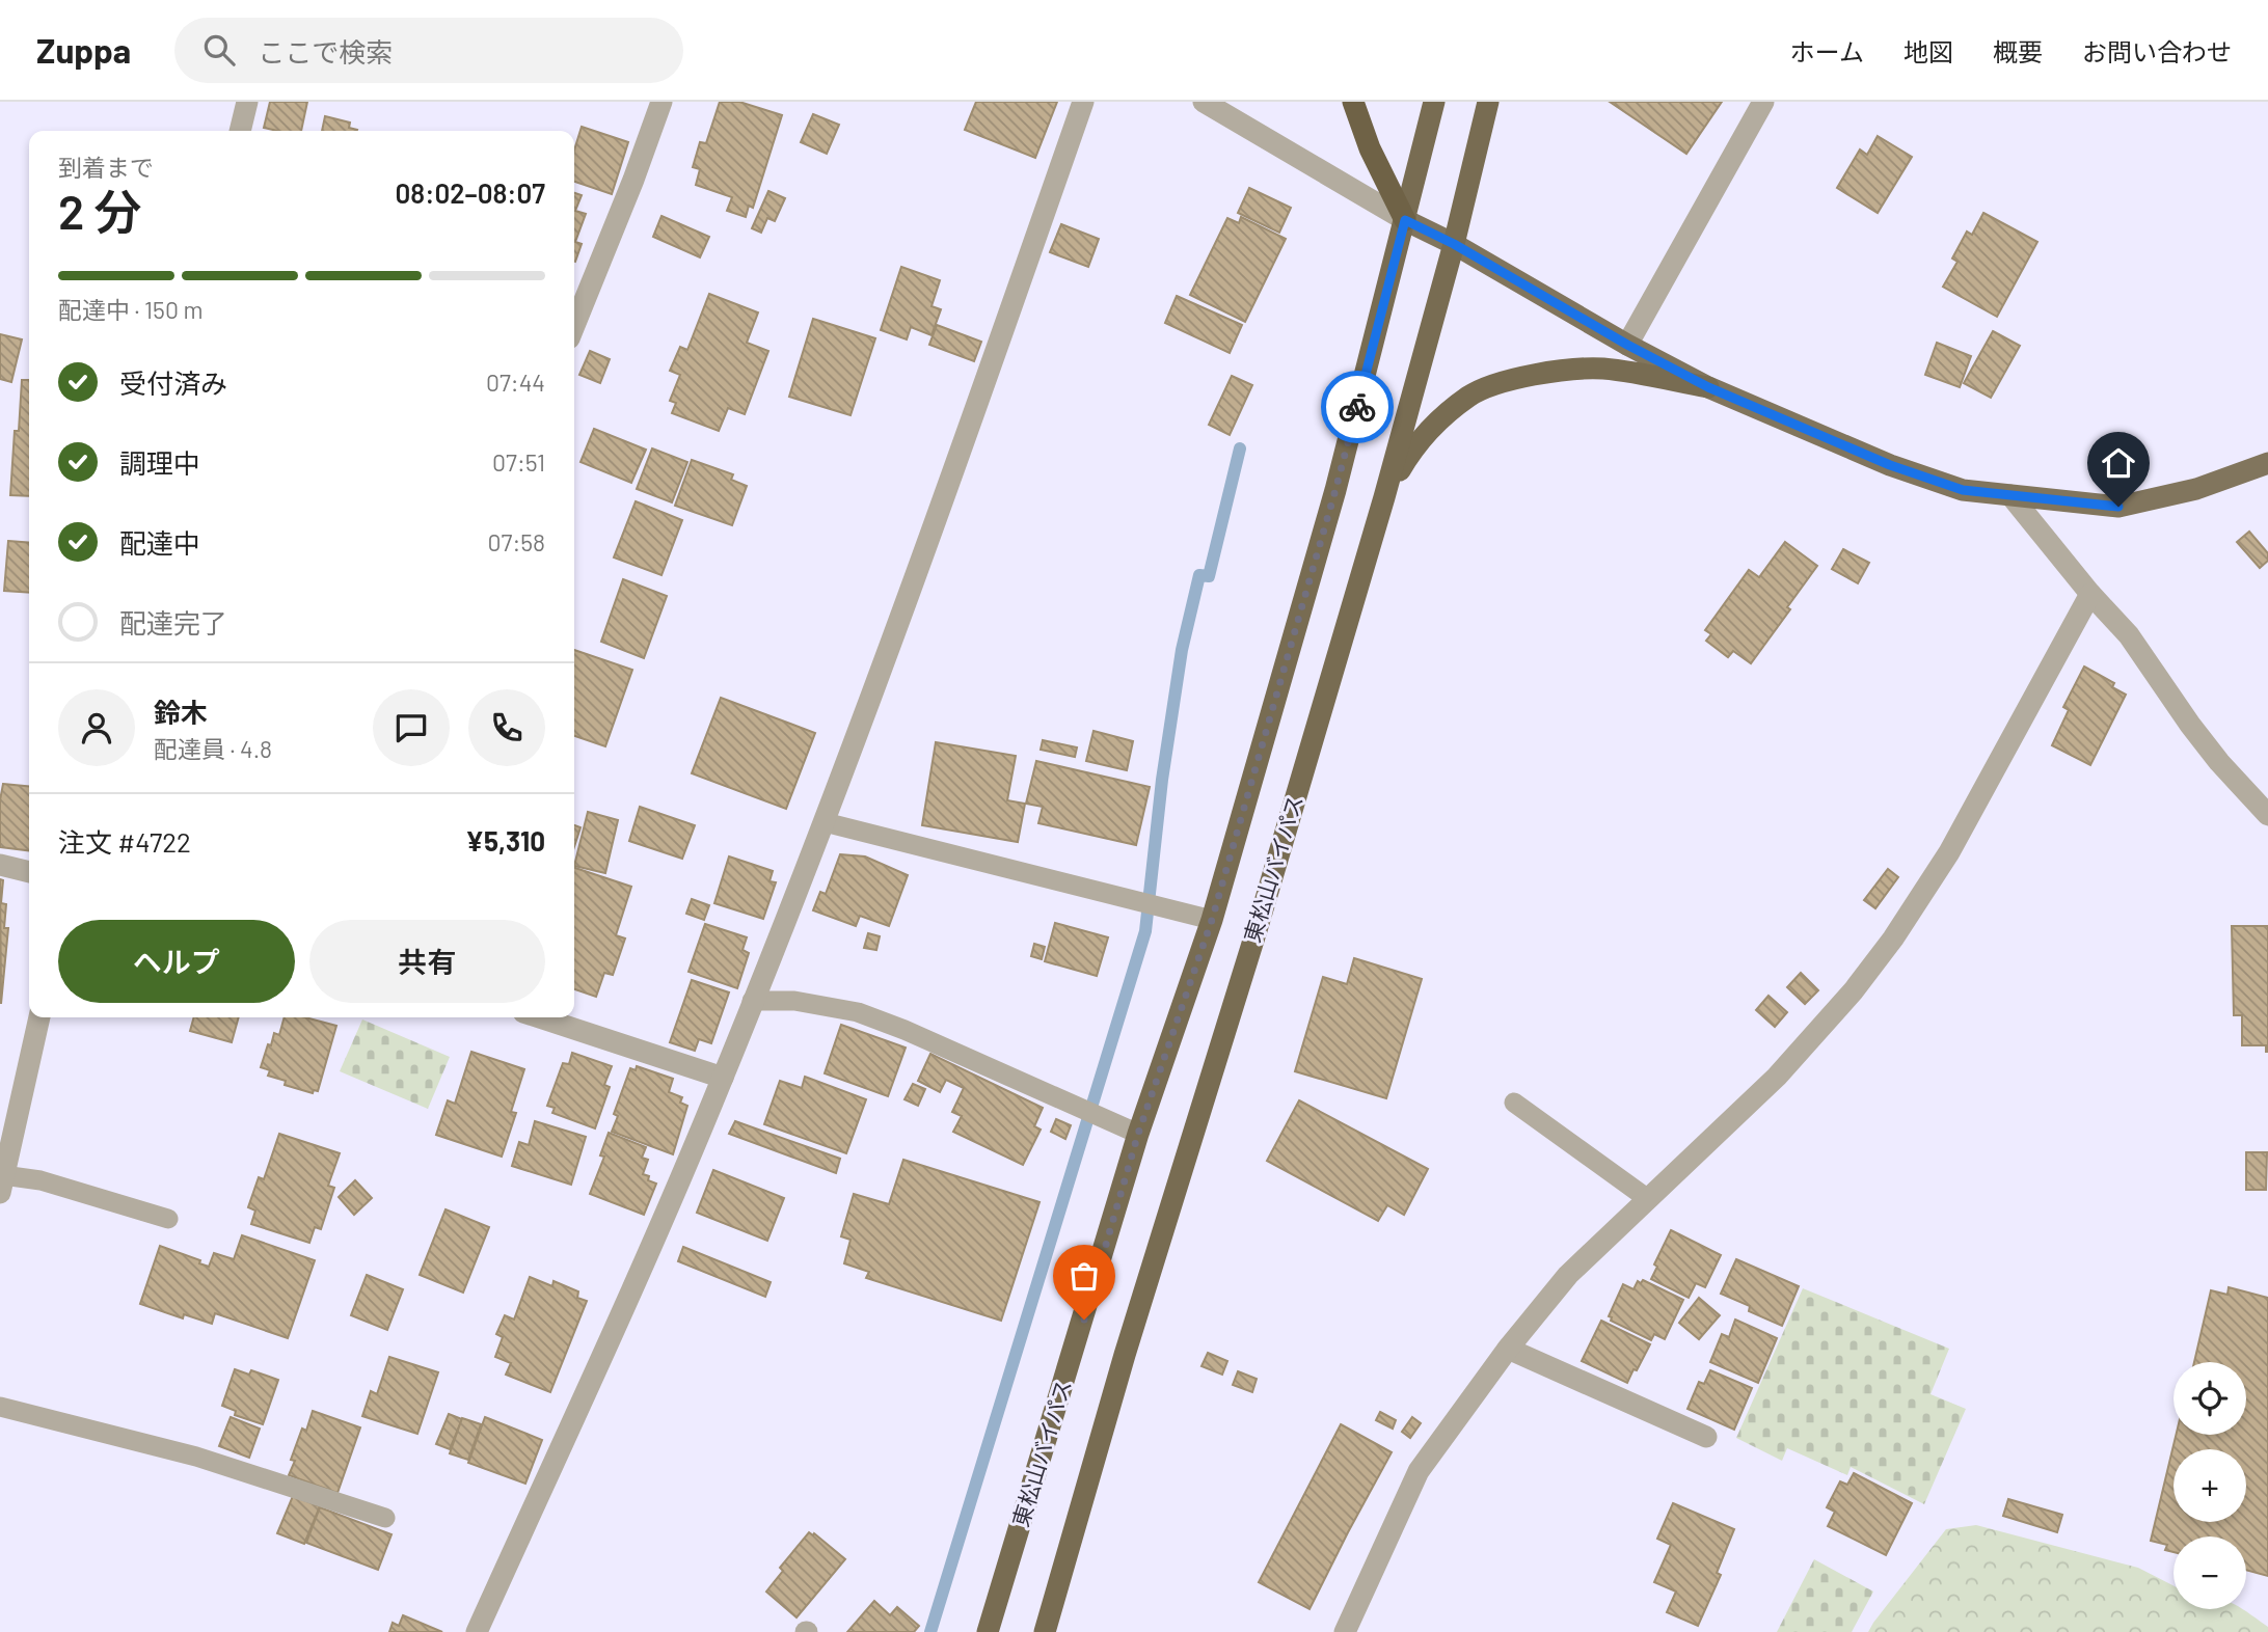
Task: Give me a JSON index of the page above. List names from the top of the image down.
{
  "streets": {
    "highway": ["東松山バイパス"]
  },
  "page": {
    "header": "Zuppa",
    "search": "ここで検索",
    "nav": [
      "ホーム",
      "地図",
      "概要",
      "お問い合わせ"
    ],
    "heading": ["2 分", "到着まで", "08:02–08:07"],
    "panel": [
      "鈴木",
      "配達員 · 4.8",
      "注文 #4722",
      "¥5,310"
    ],
    "bar": "配達中 · 150 m",
    "list": [
      ["受付済み", "07:44"],
      ["調理中", "07:51"],
      ["配達中", "07:58"],
      "配達完了"
    ],
    "buttons": ["ヘルプ", "共有"],
    "map_buttons": ["+", "−"]
  }
}
